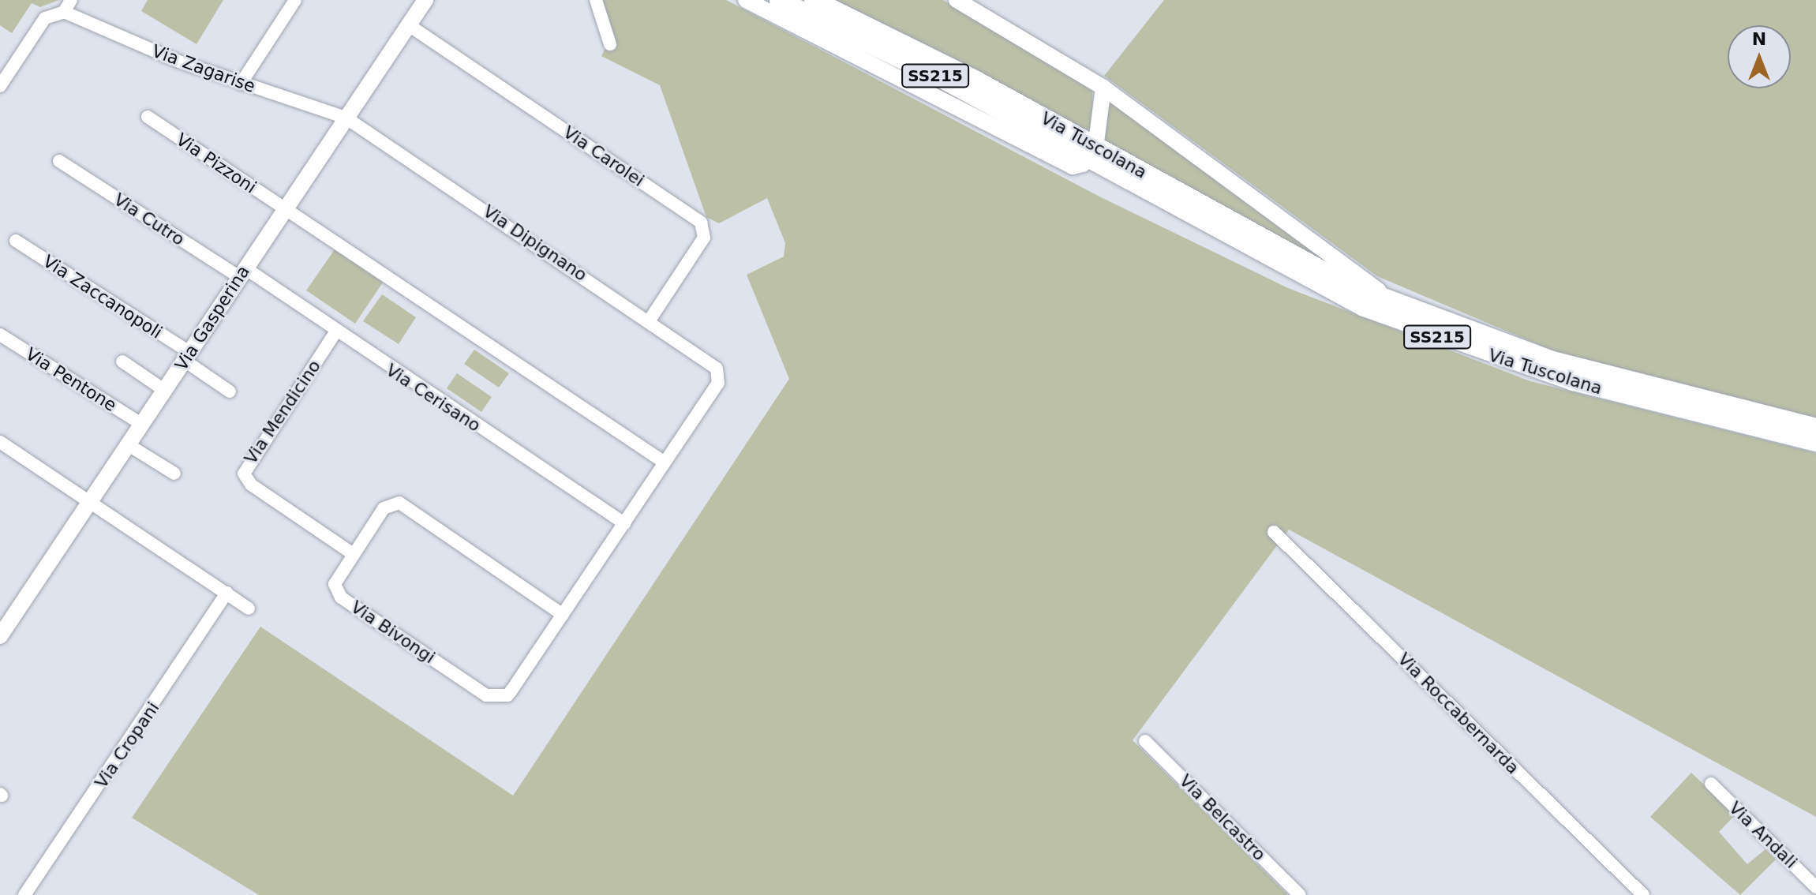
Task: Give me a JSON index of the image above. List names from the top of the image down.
{
  "streets": {
    "main road": ["SS215", "Via Tuscolana"],
    "street": [
      "Via Zagarise",
      "Via Carolei",
      "Via Pizzoni",
      "Via Cutro",
      "Via Dipignano",
      "Via Zaccanopoli",
      "Via Gasperina",
      "Via Pentone",
      "Via Cerisano",
      "Via Mendicino",
      "Via Bivongi",
      "Via Roccabernarda",
      "Via Cropani",
      "Via Belcastro",
      "Via Andali"
    ]
  },
  "crossings": [
    ["Via Zagarise", "Via Dipignano"],
    ["Via Zagarise", "Via Gasperina"],
    ["Via Carolei", "Via Dipignano"],
    ["Via Carolei", "Via Gasperina"],
    ["Via Pizzoni", "Via Gasperina"],
    ["Via Cutro", "Via Gasperina"],
    ["Via Cutro", "Via Cerisano"],
    ["Via Dipignano", "Via Gasperina"],
    ["Via Dipignano", "Via Bivongi"],
    ["Via Zaccanopoli", "Via Gasperina"],
    ["Via Gasperina", "Via Pentone"],
    ["Via Gasperina", "Via Cerisano"],
    ["Via Cerisano", "Via Mendicino"],
    ["Via Cerisano", "Via Bivongi"],
    ["Via Mendicino", "Via Bivongi"]
  ],
  "north": "top"
}
